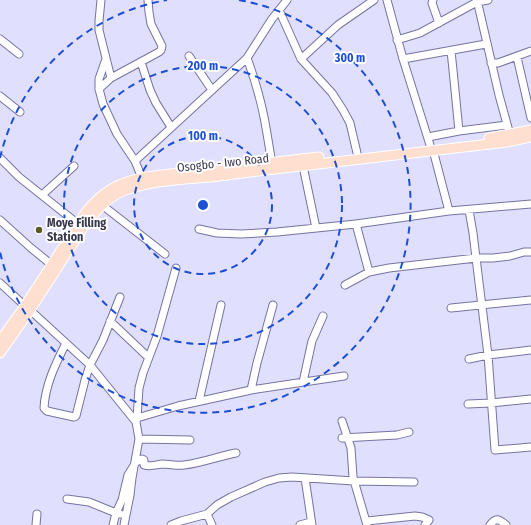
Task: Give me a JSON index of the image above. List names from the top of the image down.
{
  "streets": {
    "main road": ["Osogbo - Iwo Road"]
  },
  "places": ["Moye Filling Station"],
  "rings": ["300 m", "200 m", "100 m"]
}
